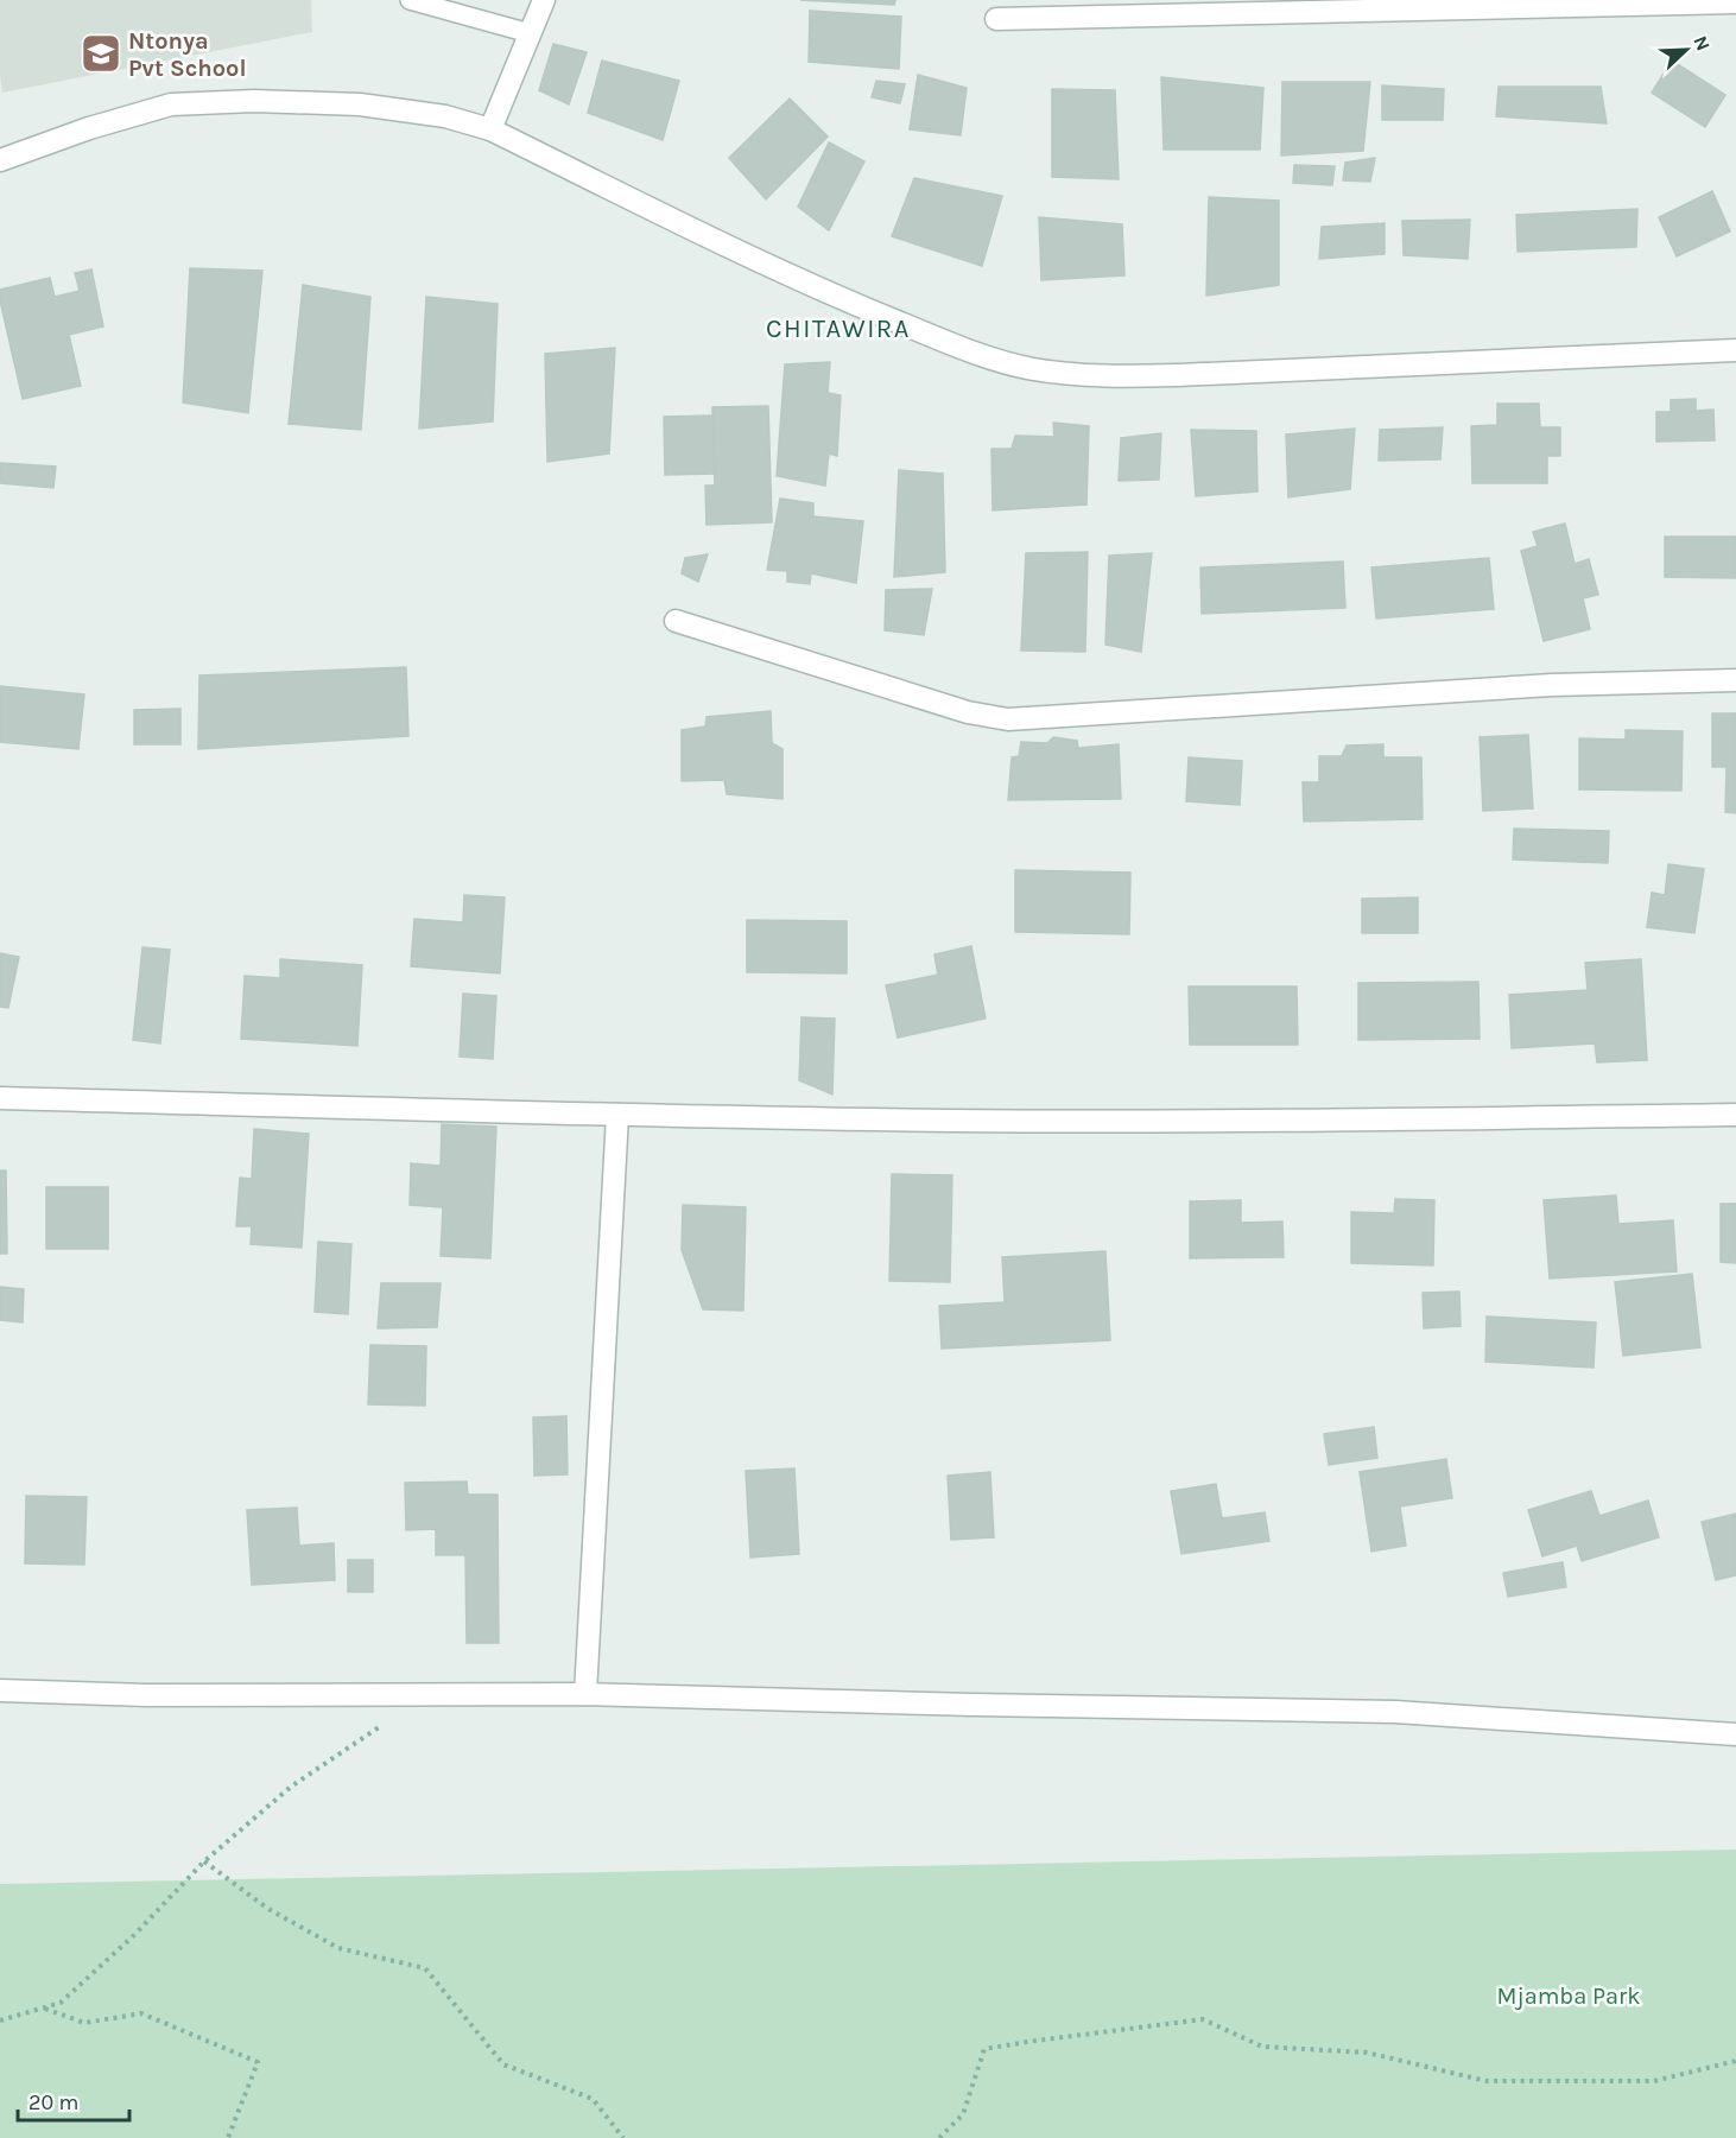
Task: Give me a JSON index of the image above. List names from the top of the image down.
{
  "districts": ["CHITAWIRA"],
  "parks": ["Mjamba Park"],
  "places": {
    "school or university": ["Ntonya Pvt School"]
  },
  "scale_bar": "20 m",
  "north": "top right"
}
